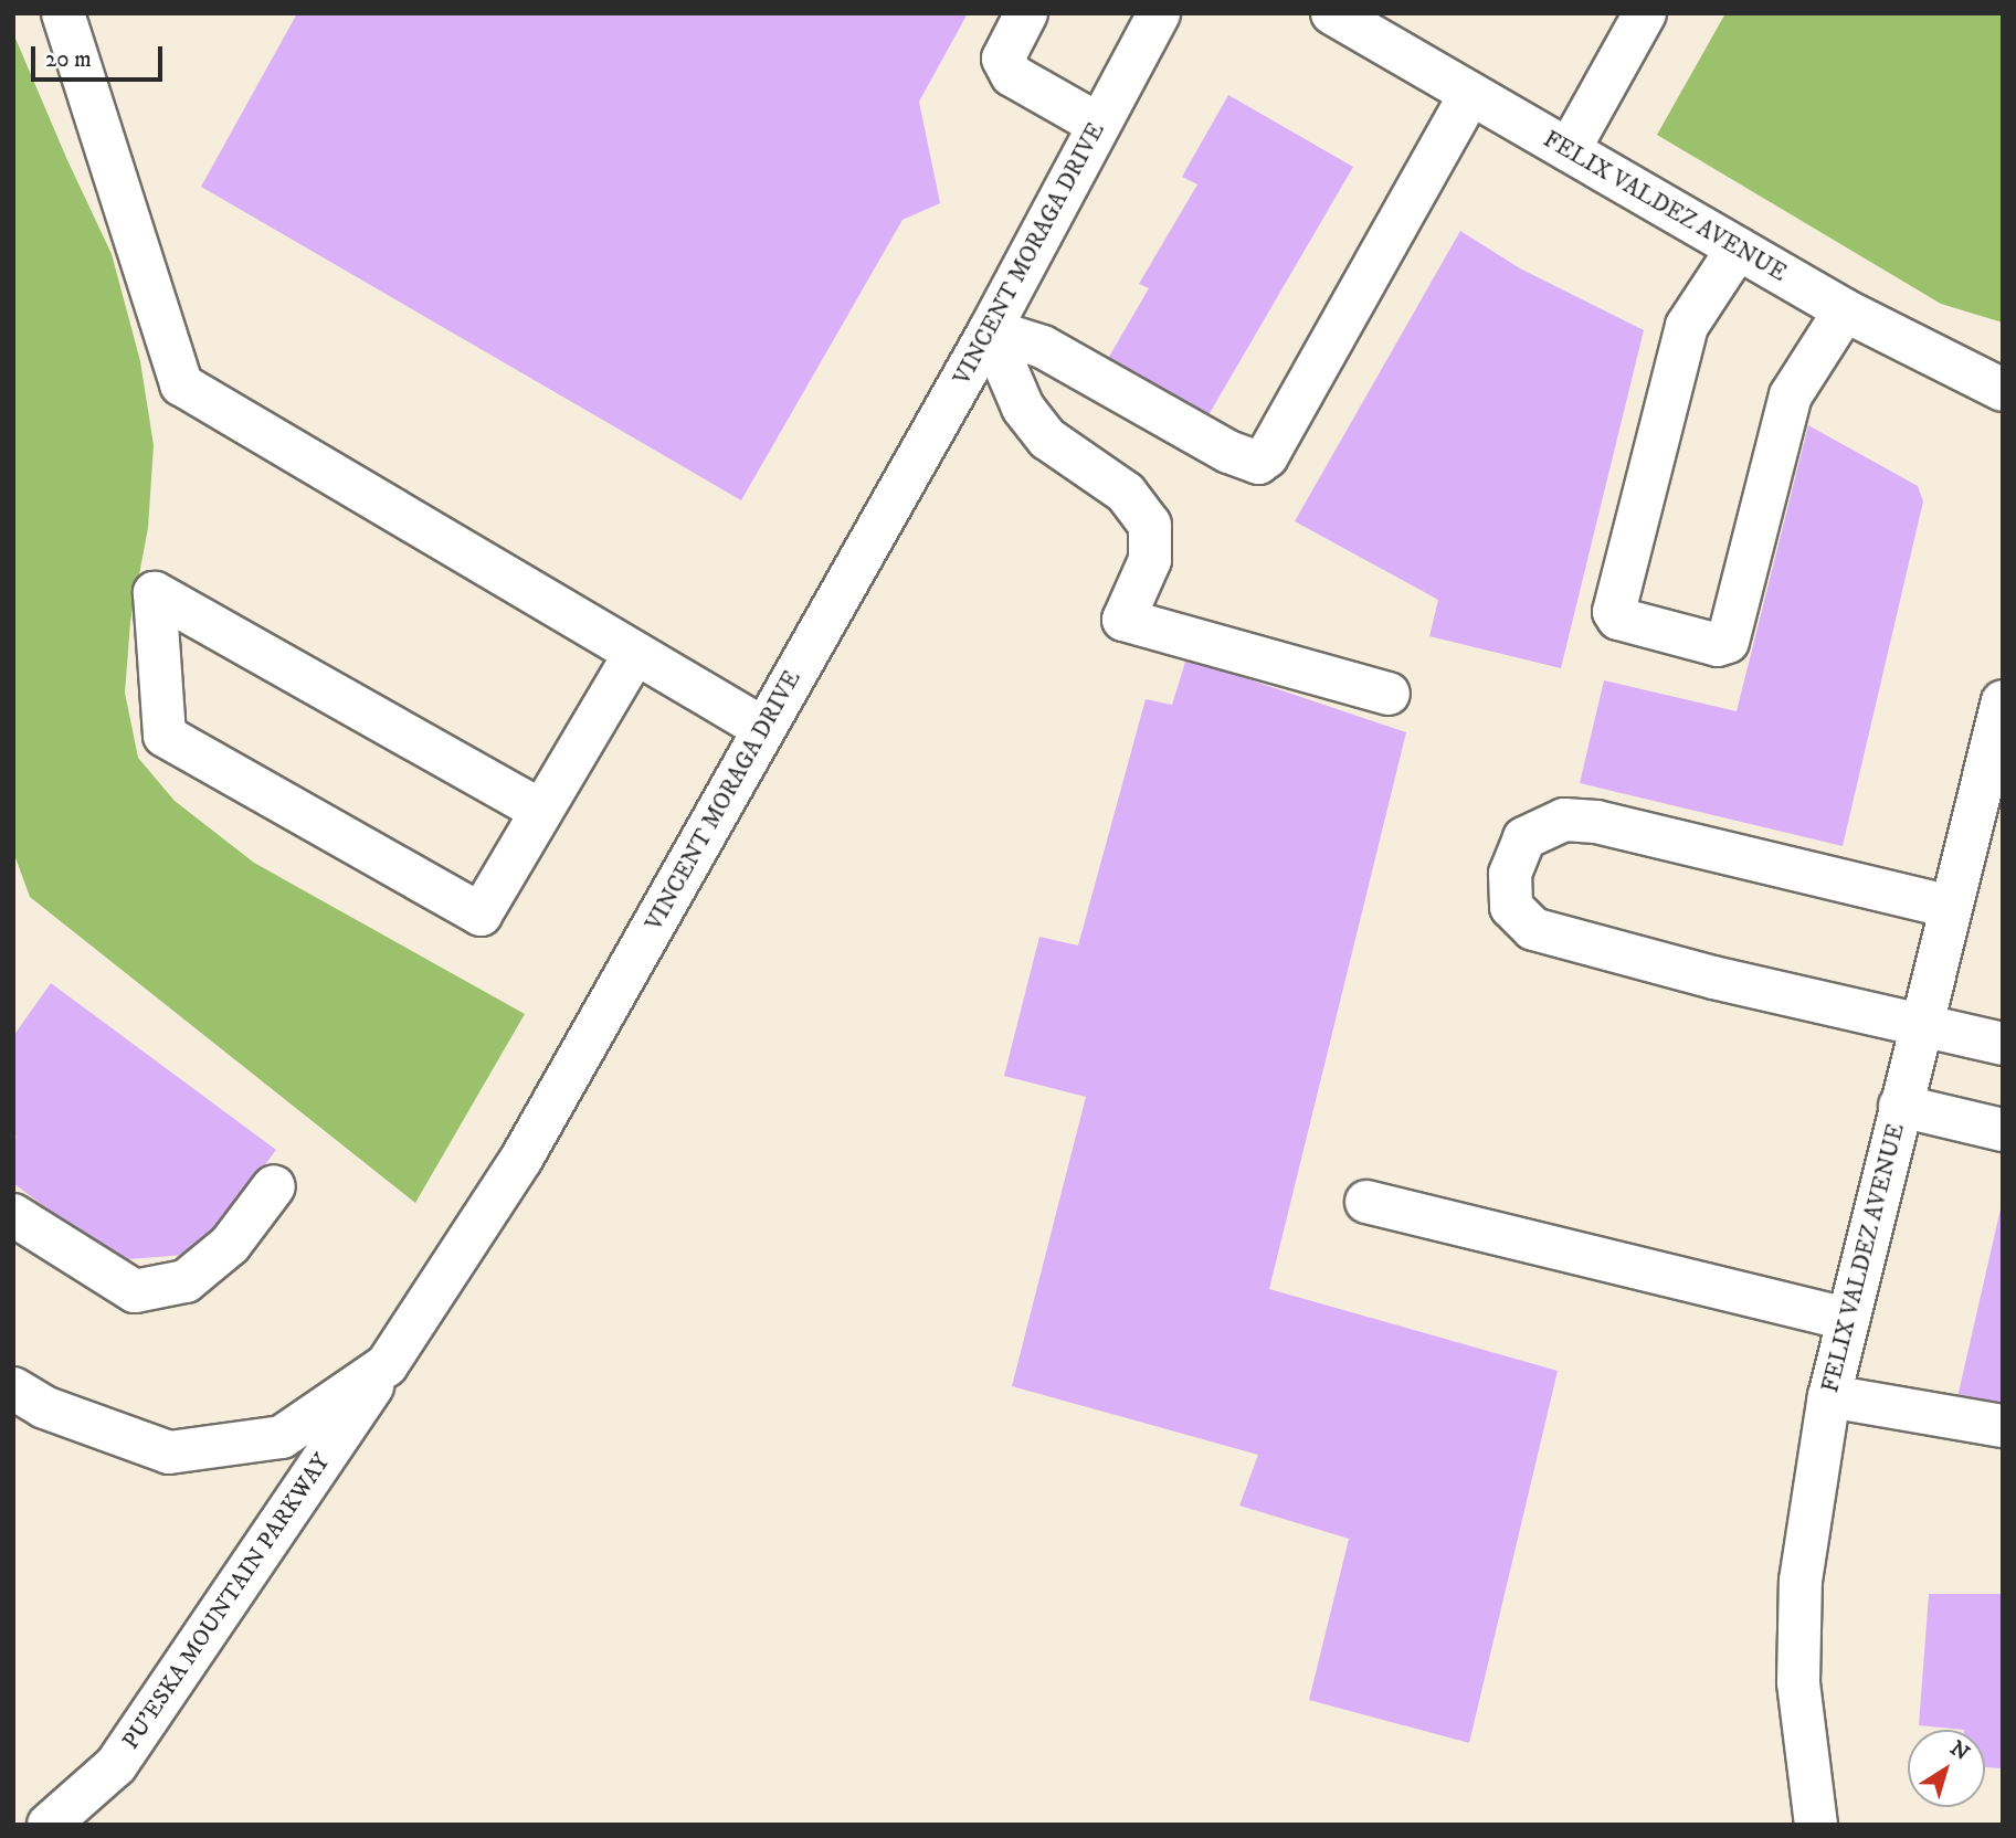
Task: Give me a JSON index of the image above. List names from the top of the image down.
{
  "streets": {
    "street": ["FELIX VALDEZ AVENUE", "VINCENT MORAGA DRIVE", "PU'ESKA MOUNTAIN PARKWAY"]
  },
  "crossings": [
    ["VINCENT MORAGA DRIVE", "PU'ESKA MOUNTAIN PARKWAY"]
  ],
  "scale_bar": "20 m",
  "north": "top right"
}
